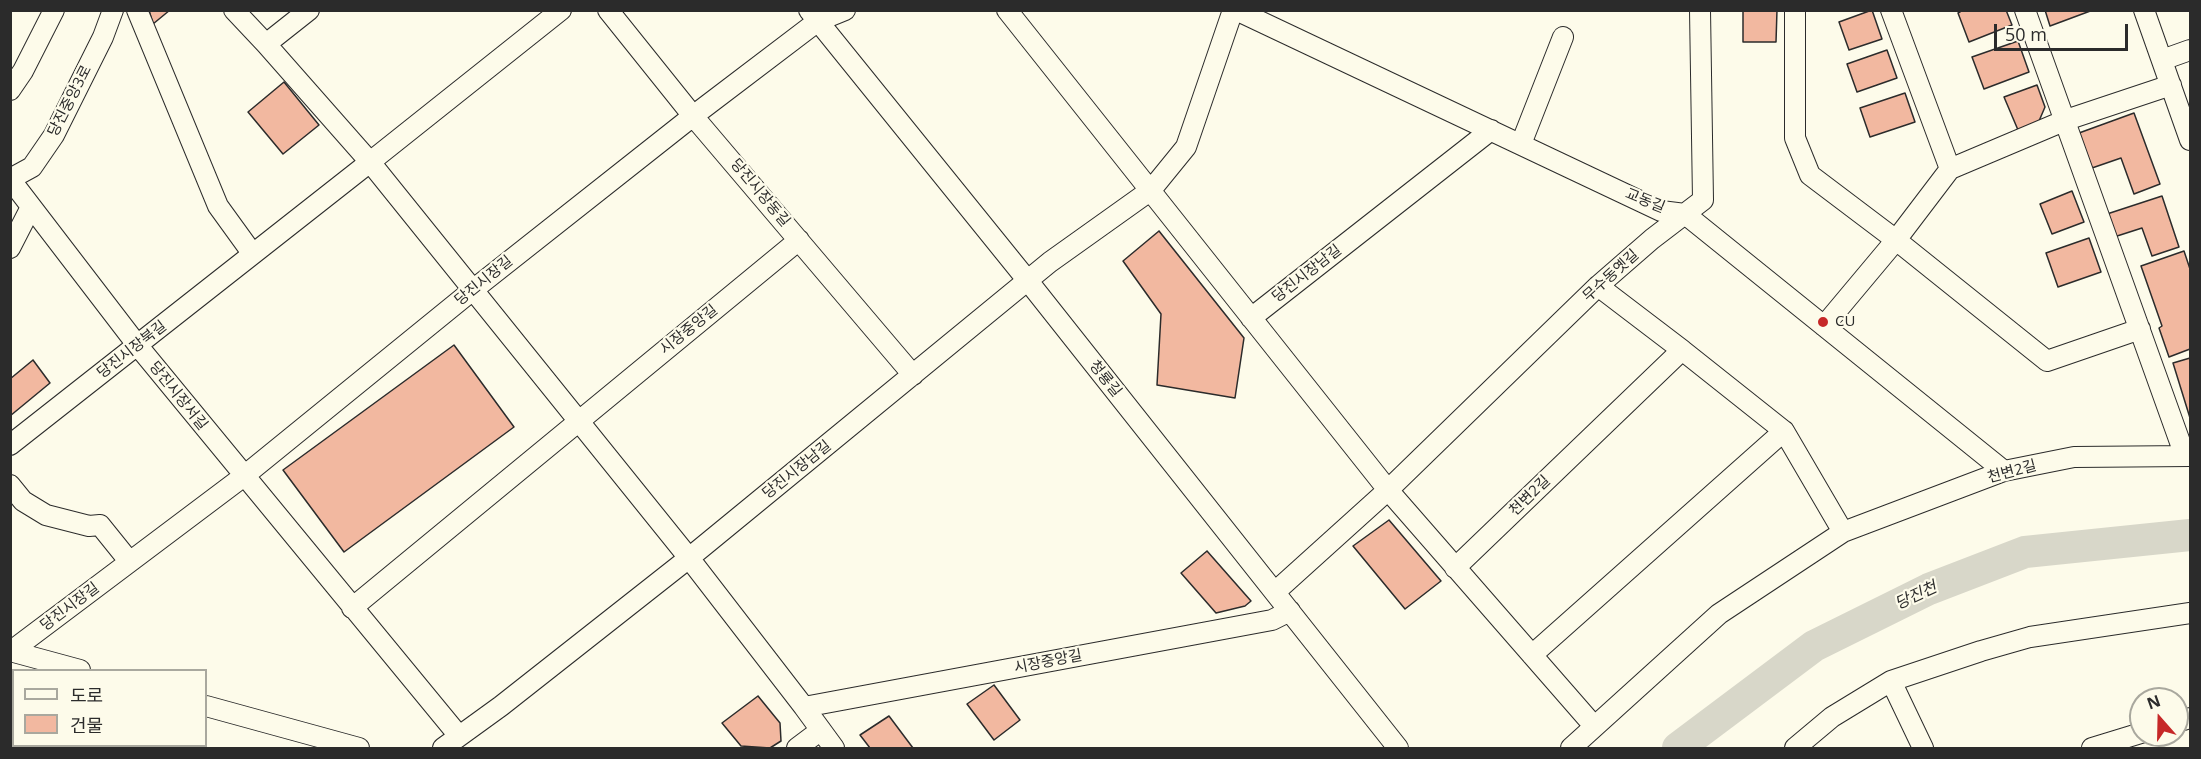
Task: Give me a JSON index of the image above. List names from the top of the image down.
{
  "streets": {
    "street": [
      "당진중앙3로",
      "당진시장동길",
      "교동길",
      "당진시장남길",
      "무수동옛길",
      "당진시장길",
      "시장중앙길",
      "당진시장북길",
      "청룡길",
      "당진시장서길",
      "천변2길"
    ]
  },
  "crossings": [
    ["당진중앙3로", "당진시장서길"],
    ["당진시장동길", "당진시장남길"],
    ["당진시장동길", "당진시장길"],
    ["당진시장동길", "시장중앙길"],
    ["교동길", "당진시장남길"],
    ["교동길", "무수동옛길"],
    ["교동길", "천변2길"],
    ["당진시장남길", "청룡길"],
    ["당진시장남길", "당진시장서길"],
    ["무수동옛길", "청룡길"],
    ["당진시장길", "청룡길"],
    ["당진시장길", "당진시장서길"],
    ["시장중앙길", "청룡길"],
    ["당진시장북길", "당진시장서길"]
  ],
  "water": ["당진천"],
  "places": ["CU"],
  "legend": ["도로", "건물"],
  "scale_bar": "50 m",
  "north": "top"
}
